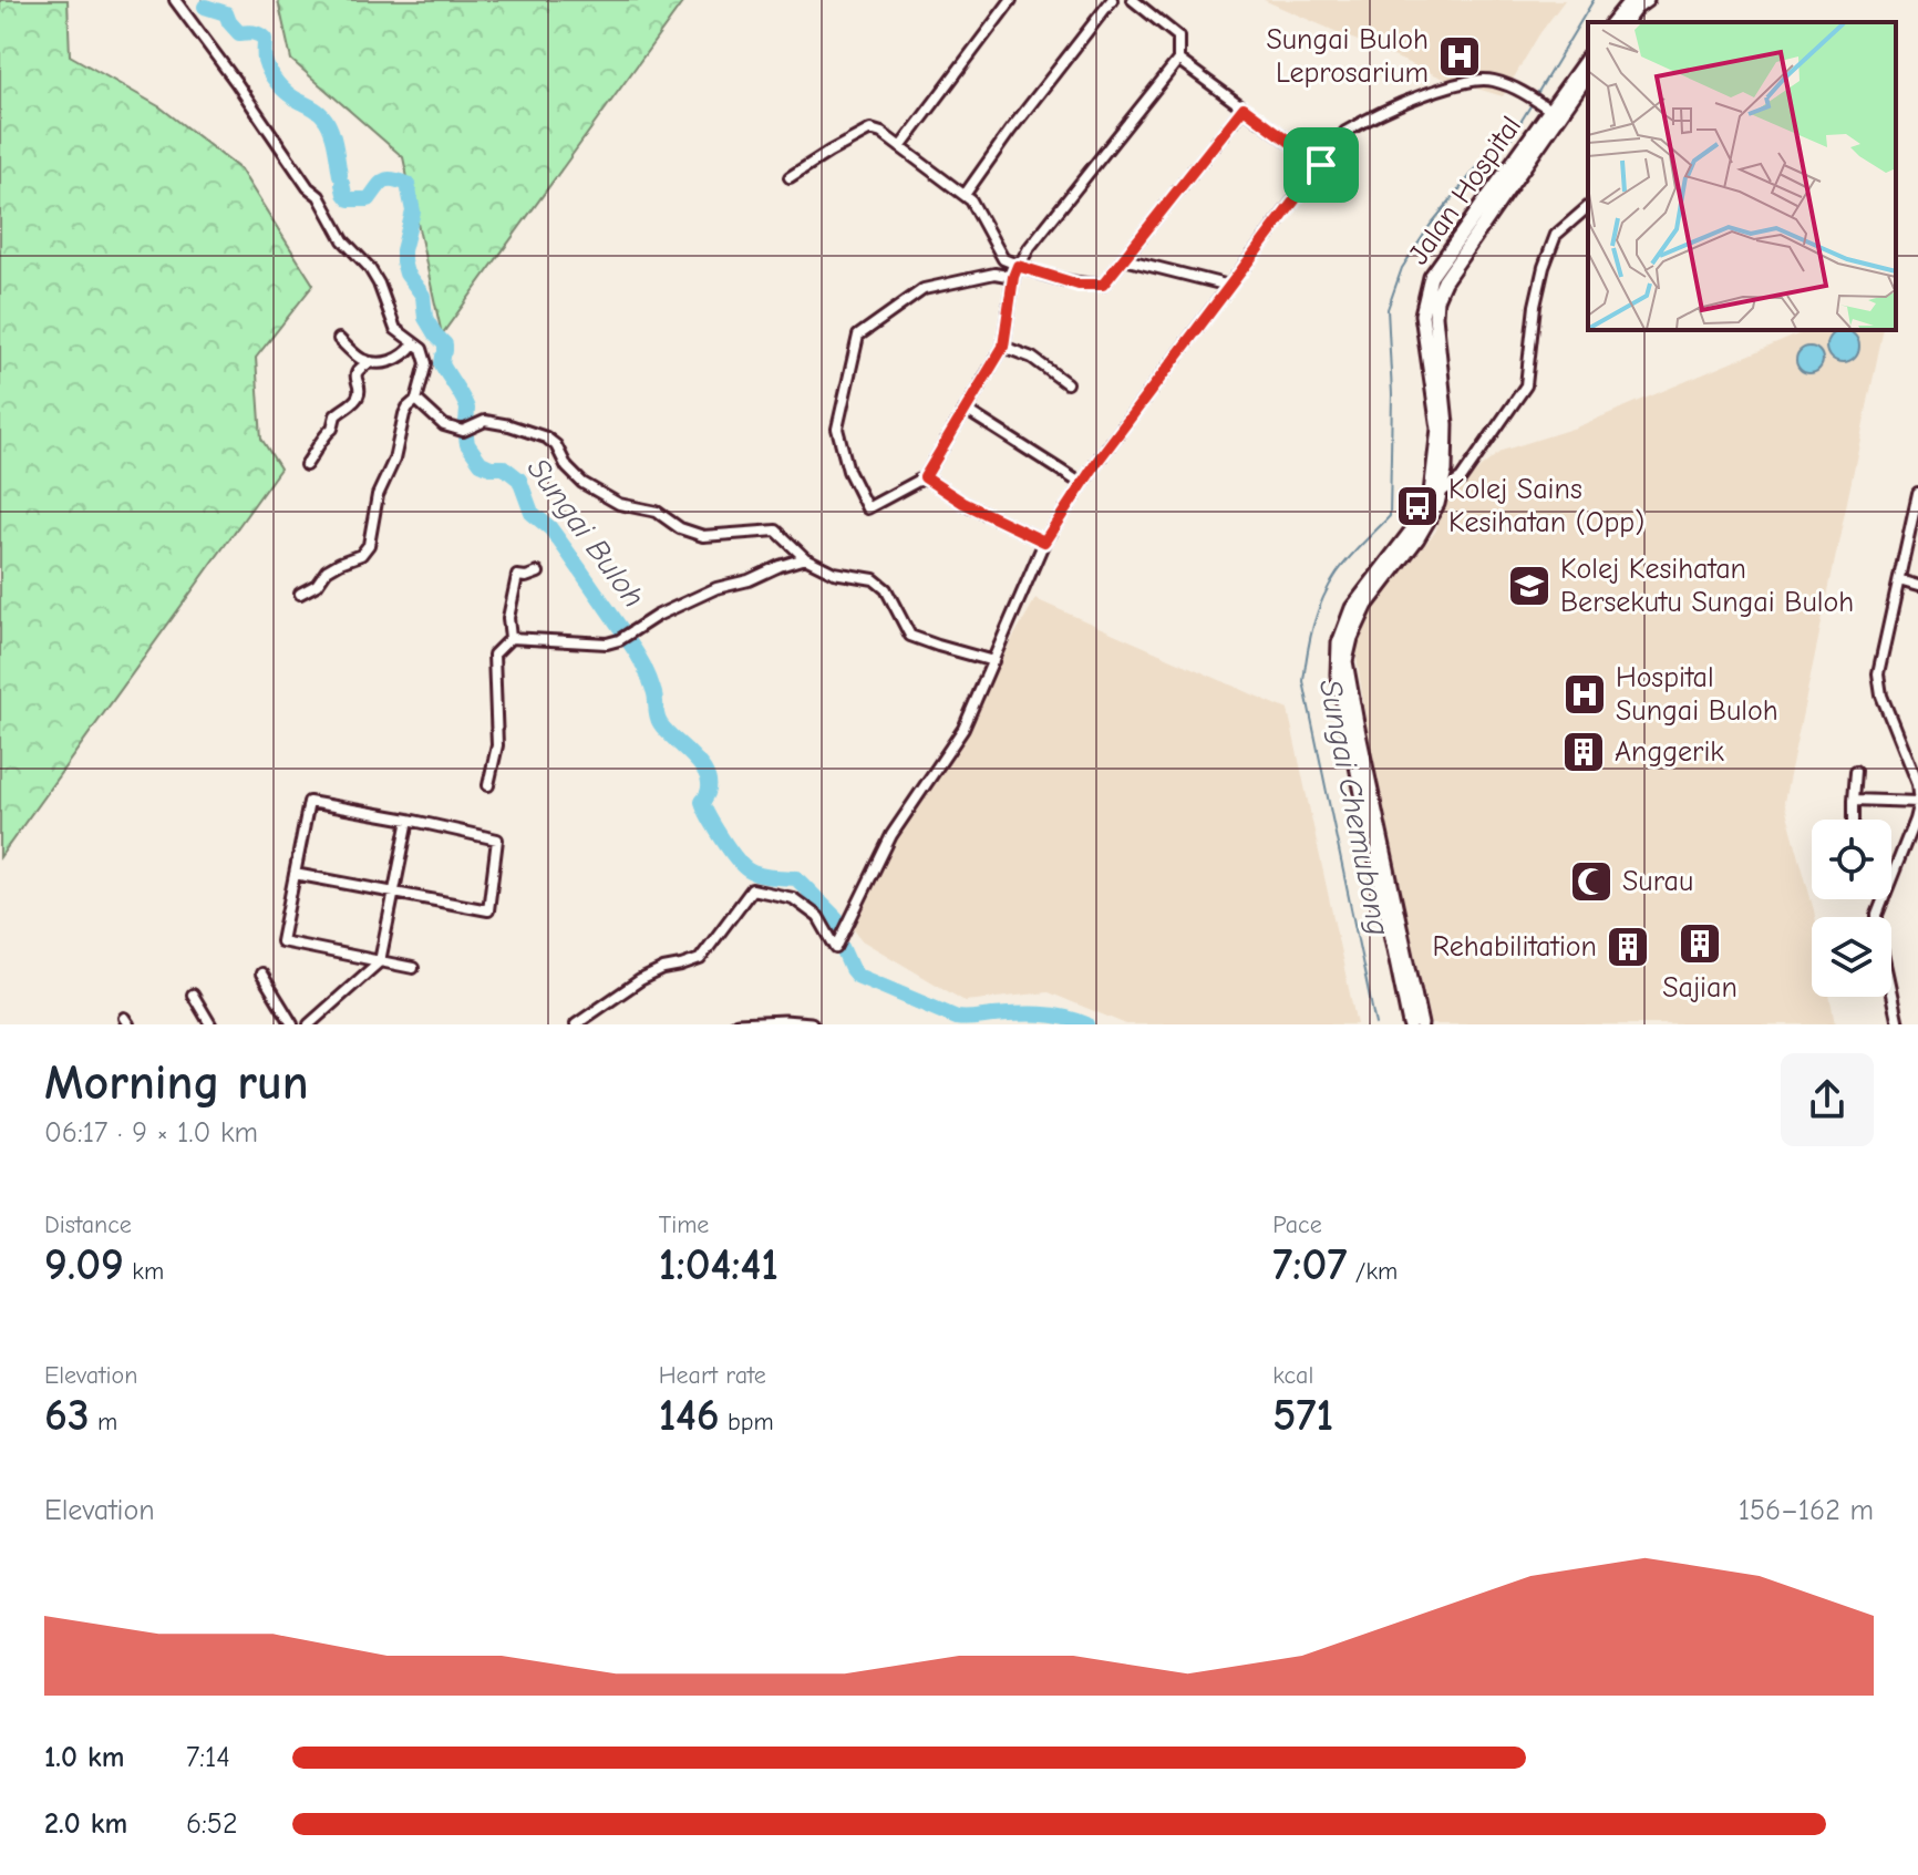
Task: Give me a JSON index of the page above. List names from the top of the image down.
{
  "streets": {
    "main road": ["Jalan Hospital"]
  },
  "water": ["Sungai Buloh", "Sungai Chemubong"],
  "places": {
    "hospital": ["Sungai Buloh Leprosarium", "Hospital Sungai Buloh"],
    "bus stop": ["Kolej Sains Kesihatan (Opp)"],
    "school or university": ["Kolej Kesihatan Bersekutu Sungai Buloh"],
    "building": ["Anggerik", "Sajian", "Rehabilitation"],
    "mosque": ["Surau"]
  },
  "page": {
    "heading": ["Morning run", "06:17 · 9 × 1.0 km"],
    "stats": [
      ["Distance", "9.09 km"],
      ["Time", "1:04:41"],
      ["Pace", "7:07 /km"],
      ["Elevation", "63 m"],
      ["Heart rate", "146 bpm"],
      ["kcal", "571"]
    ],
    "chart": ["Elevation", "156–162 m"],
    "list": [
      {
        "name": "1.0 km",
        "note": "7:14"
      },
      {
        "name": "2.0 km",
        "note": "6:52"
      }
    ]
  }
}
